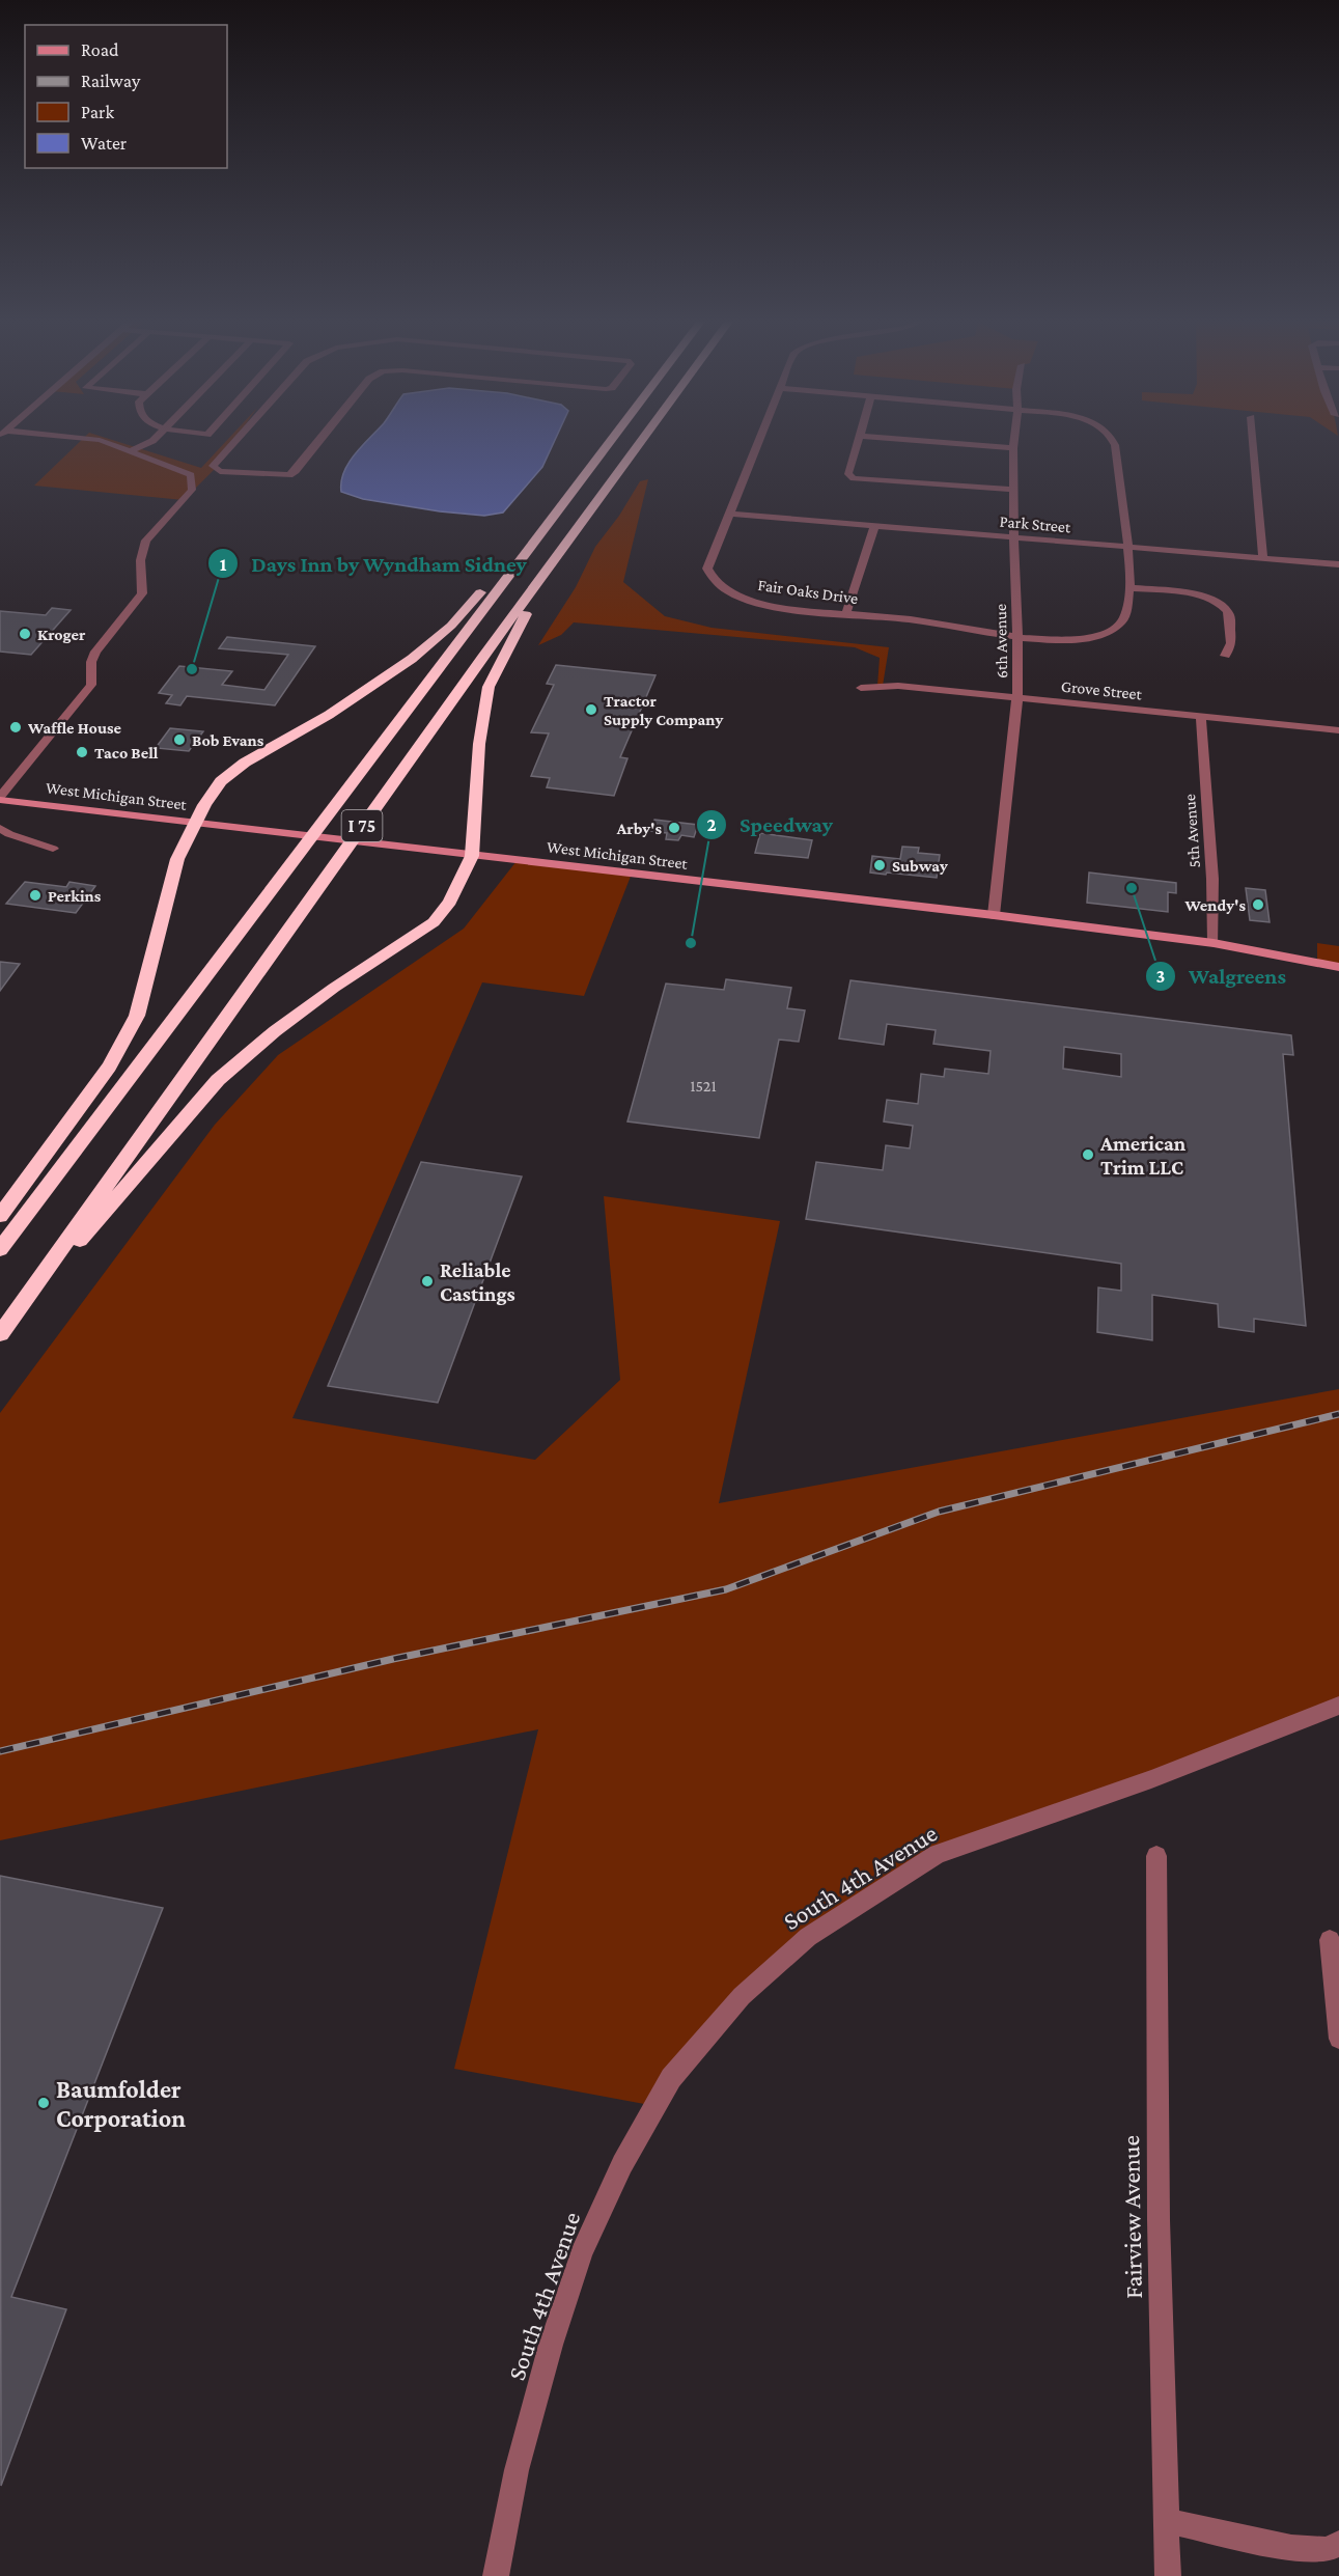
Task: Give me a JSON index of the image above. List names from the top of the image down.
{
  "streets": {
    "highway": ["I 75"],
    "main road": ["West Michigan Street"],
    "street": [
      "Park Street",
      "Fair Oaks Drive",
      "6th Avenue",
      "Grove Street",
      "5th Avenue",
      "South 4th Avenue",
      "Fairview Avenue"
    ]
  },
  "crossings": [
    ["Park Street", "Fair Oaks Drive"],
    ["Park Street", "6th Avenue"],
    ["Fair Oaks Drive", "6th Avenue"],
    ["6th Avenue", "Grove Street"],
    ["6th Avenue", "West Michigan Street"],
    ["Grove Street", "5th Avenue"],
    ["West Michigan Street", "5th Avenue"]
  ],
  "places": [
    "Kroger",
    "Days Inn by Wyndham Sidney",
    "Tractor Supply Company",
    "Waffle House",
    "Bob Evans",
    "Taco Bell",
    "Arby's",
    "Subway",
    "Walgreens",
    "Perkins",
    "Wendy's",
    "Speedway",
    "American Trim LLC",
    "Reliable Castings",
    "Baumfolder Corporation"
  ],
  "house_numbers": ["1521"],
  "legend": [
    "Road",
    "Railway",
    "Park",
    "Water"
  ]
}
